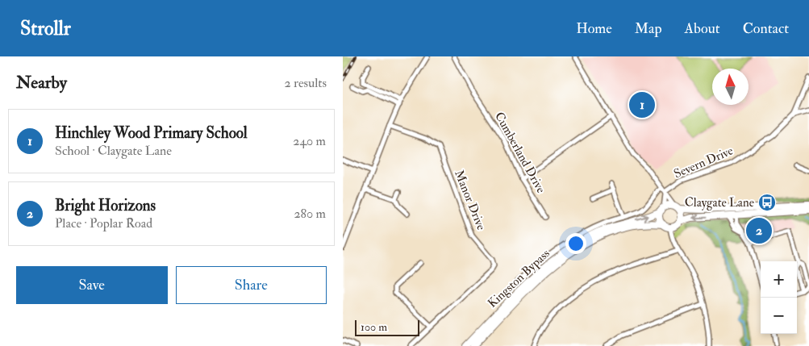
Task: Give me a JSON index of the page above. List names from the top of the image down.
{
  "streets": {
    "highway": ["Kingston Bypass"],
    "street": ["Cumberland Drive", "Severn Drive", "Manor Drive"]
  },
  "places": {
    "bus stop": ["Claygate Lane"]
  },
  "scale_bar": "100 m",
  "north": "top",
  "page": {
    "header": "Strollr",
    "nav": [
      "Home",
      "Map",
      "About",
      "Contact"
    ],
    "heading": ["Nearby", "2 results"],
    "pins": ["1", "2"],
    "list": [
      {
        "mark": "1",
        "name": "Hinchley Wood Primary School",
        "note": "School · Claygate Lane",
        "value": "240 m"
      },
      {
        "mark": "2",
        "name": "Bright Horizons",
        "note": "Place · Poplar Road",
        "value": "280 m"
      }
    ],
    "buttons": ["Save", "Share"],
    "map_buttons": ["+", "−"],
    "scale": "100 m"
  }
}
